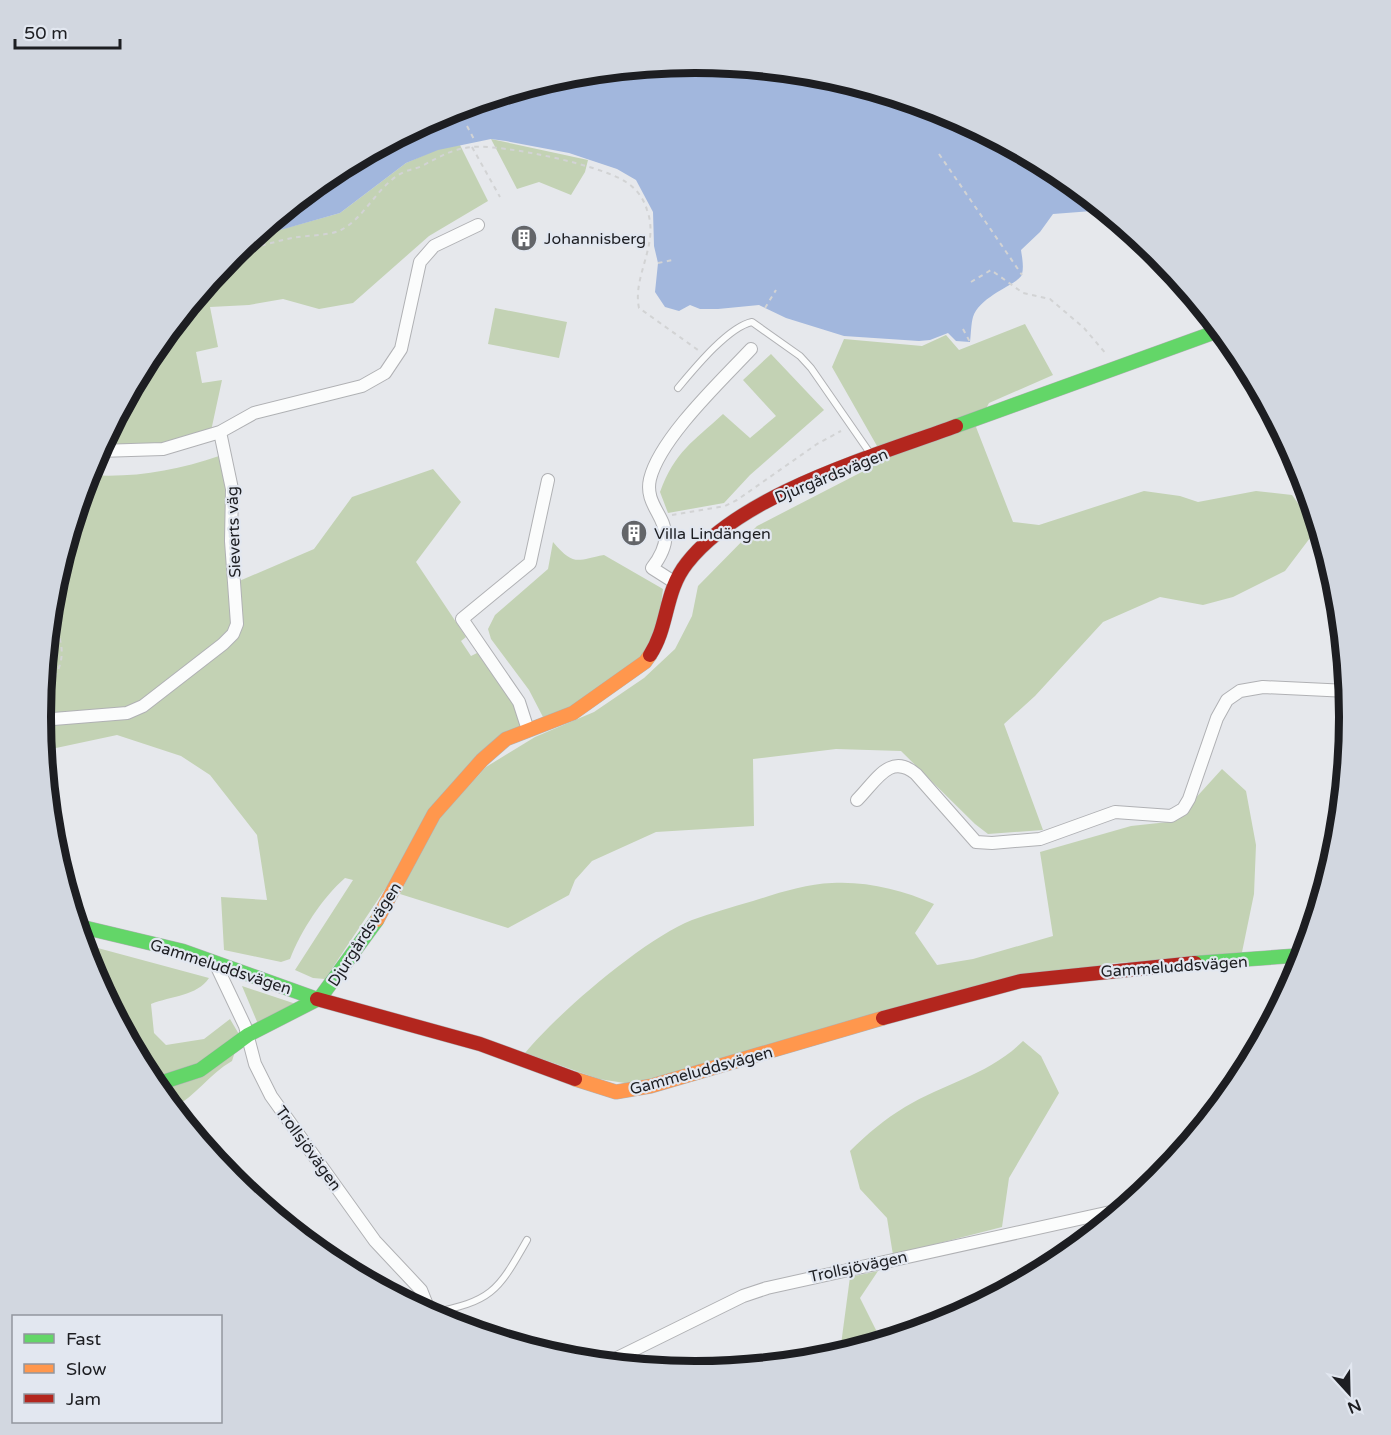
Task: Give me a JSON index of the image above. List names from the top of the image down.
{
  "streets": {
    "street": [
      "Djurgårdsvägen",
      "Sieverts väg",
      "Gammeluddsvägen",
      "Trollsjövägen"
    ]
  },
  "crossings": [
    ["Djurgårdsvägen", "Gammeluddsvägen"],
    ["Djurgårdsvägen", "Trollsjövägen"],
    ["Gammeluddsvägen", "Trollsjövägen"]
  ],
  "places": {
    "building": ["Johannisberg", "Villa Lindängen"]
  },
  "legend": ["Fast", "Slow", "Jam"],
  "scale_bar": "50 m",
  "north": "bottom"
}
